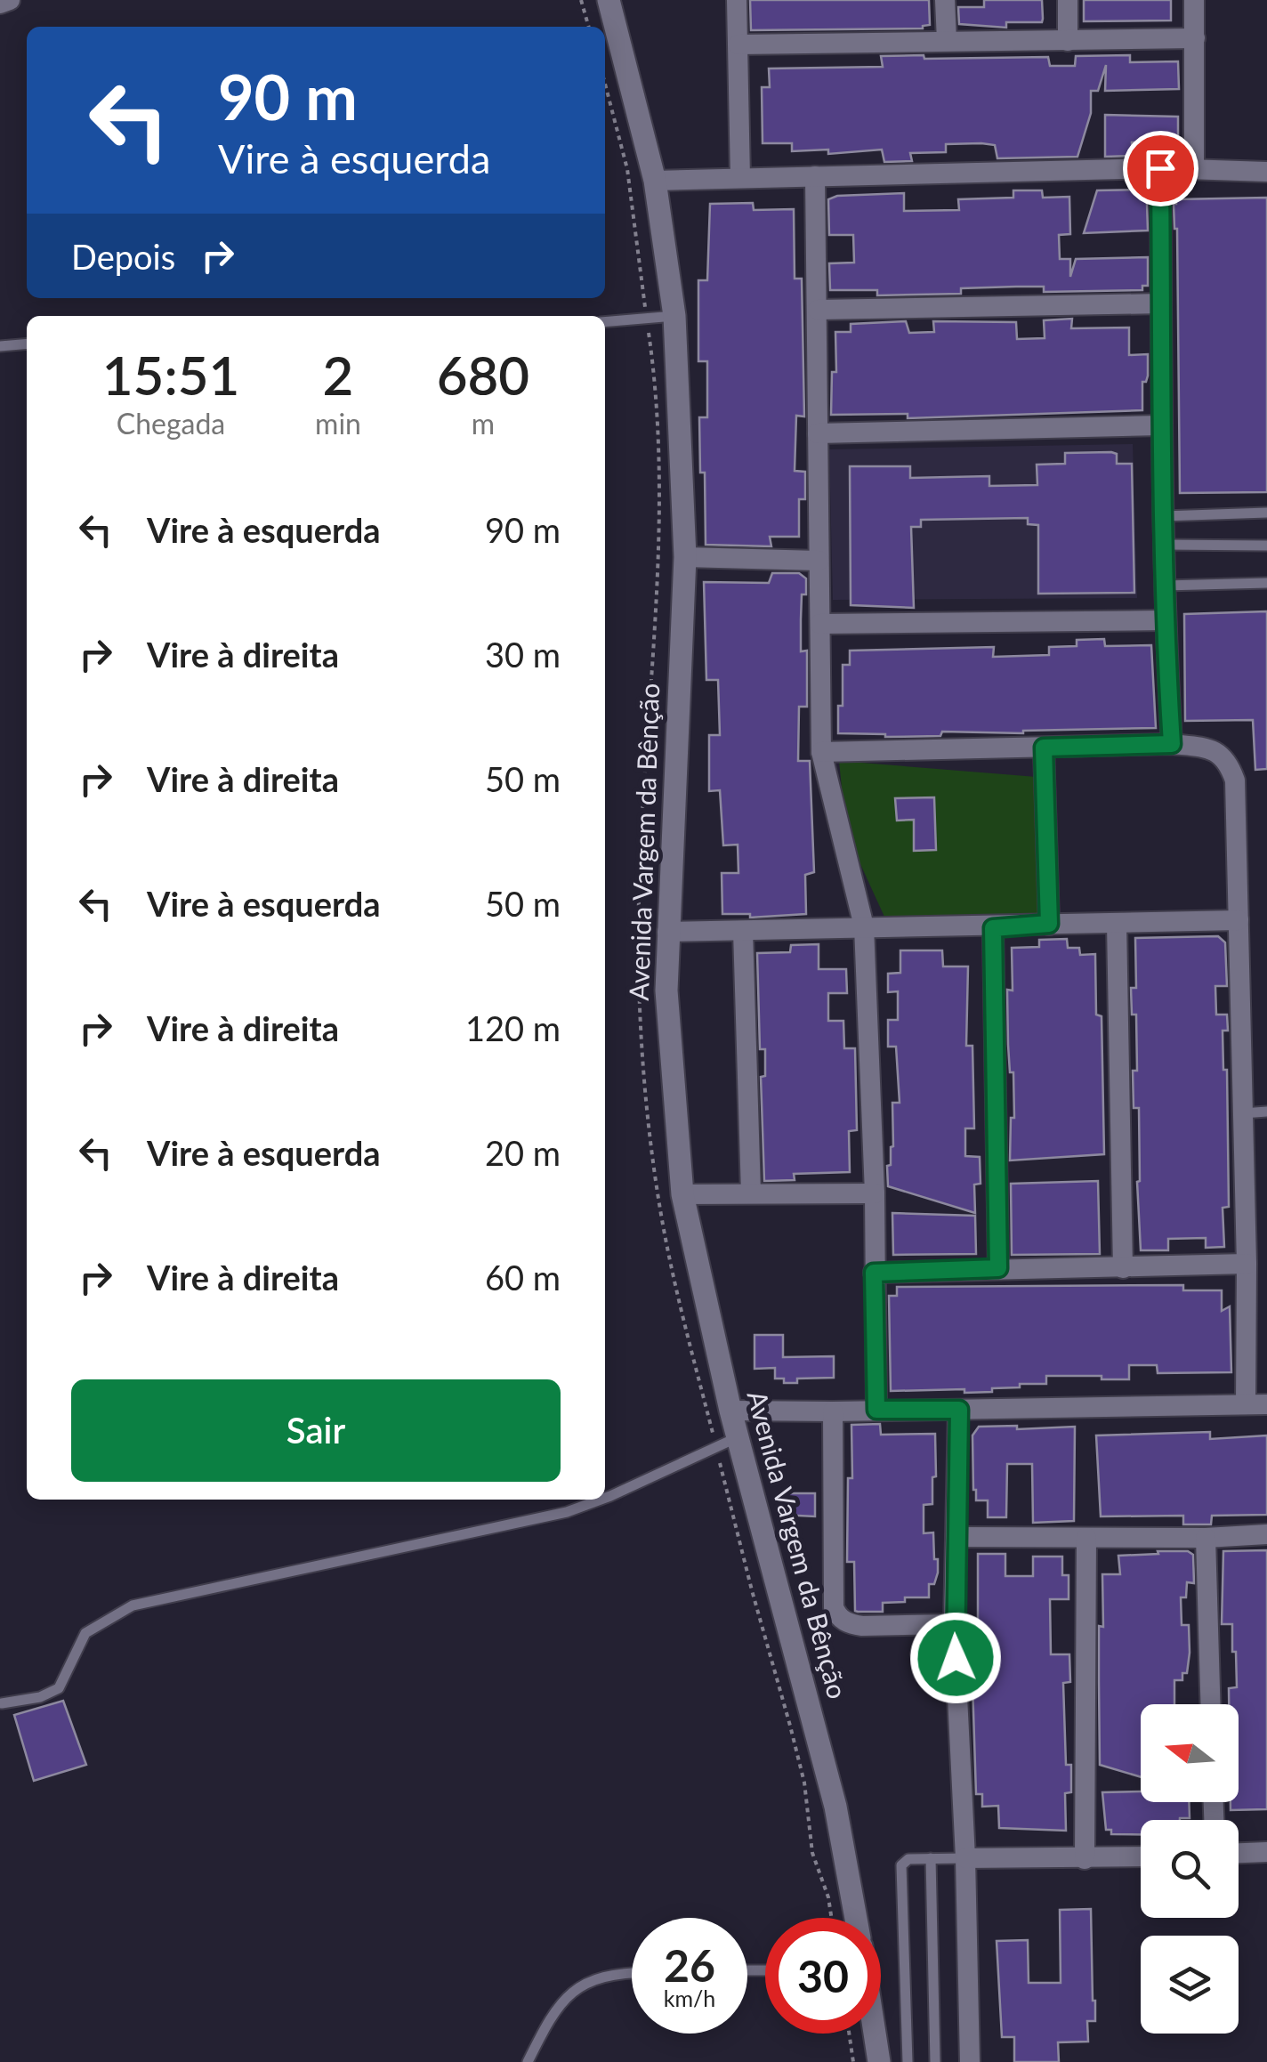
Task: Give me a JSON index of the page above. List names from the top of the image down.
{
  "streets": {
    "street": ["Avenida Vargem da Bênção"]
  },
  "north": "left",
  "page": {
    "turn": ["90 m", "Vire à esquerda"],
    "then": "Depois",
    "eta": [
      "15:51",
      "Chegada",
      "2",
      "min",
      "680",
      "m"
    ],
    "list": [
      {
        "name": "Vire à esquerda",
        "value": "90 m"
      },
      {
        "name": "Vire à direita",
        "value": "30 m"
      },
      {
        "name": "Vire à direita",
        "value": "50 m"
      },
      {
        "name": "Vire à esquerda",
        "value": "50 m"
      },
      {
        "name": "Vire à direita",
        "value": "120 m"
      },
      {
        "name": "Vire à esquerda",
        "value": "20 m"
      },
      {
        "name": "Vire à direita",
        "value": "60 m"
      }
    ],
    "buttons": "Sair",
    "speed": "26 km/h",
    "limit": "30"
  }
}
